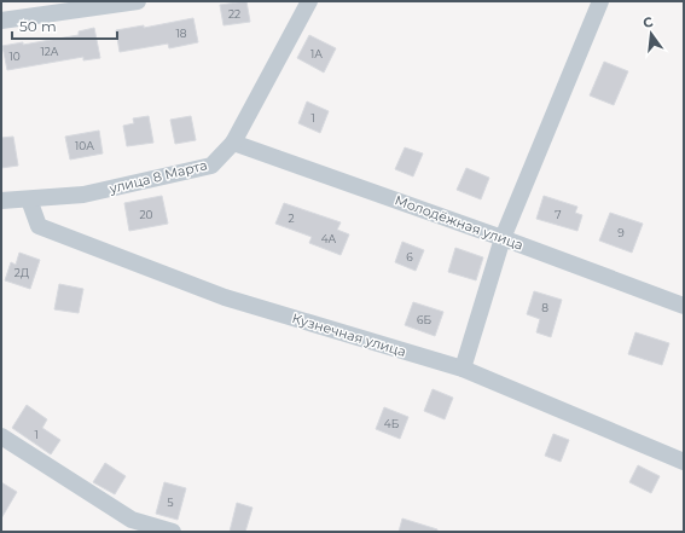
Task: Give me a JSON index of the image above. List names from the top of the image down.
{
  "streets": {
    "street": ["улица 8 Марта", "Молодёжная улица", "Кузнечная улица"]
  },
  "crossings": [
    ["улица 8 Марта", "Молодёжная улица"],
    ["улица 8 Марта", "Кузнечная улица"]
  ],
  "house_numbers": [
    "22",
    "18",
    "12А",
    "1А",
    "10",
    "1",
    "10А",
    "20",
    "7",
    "2",
    "9",
    "4А",
    "6",
    "2Д",
    "8",
    "6Б",
    "4Б",
    "1",
    "5"
  ],
  "scale_bar": "50 m",
  "north": "top"
}
